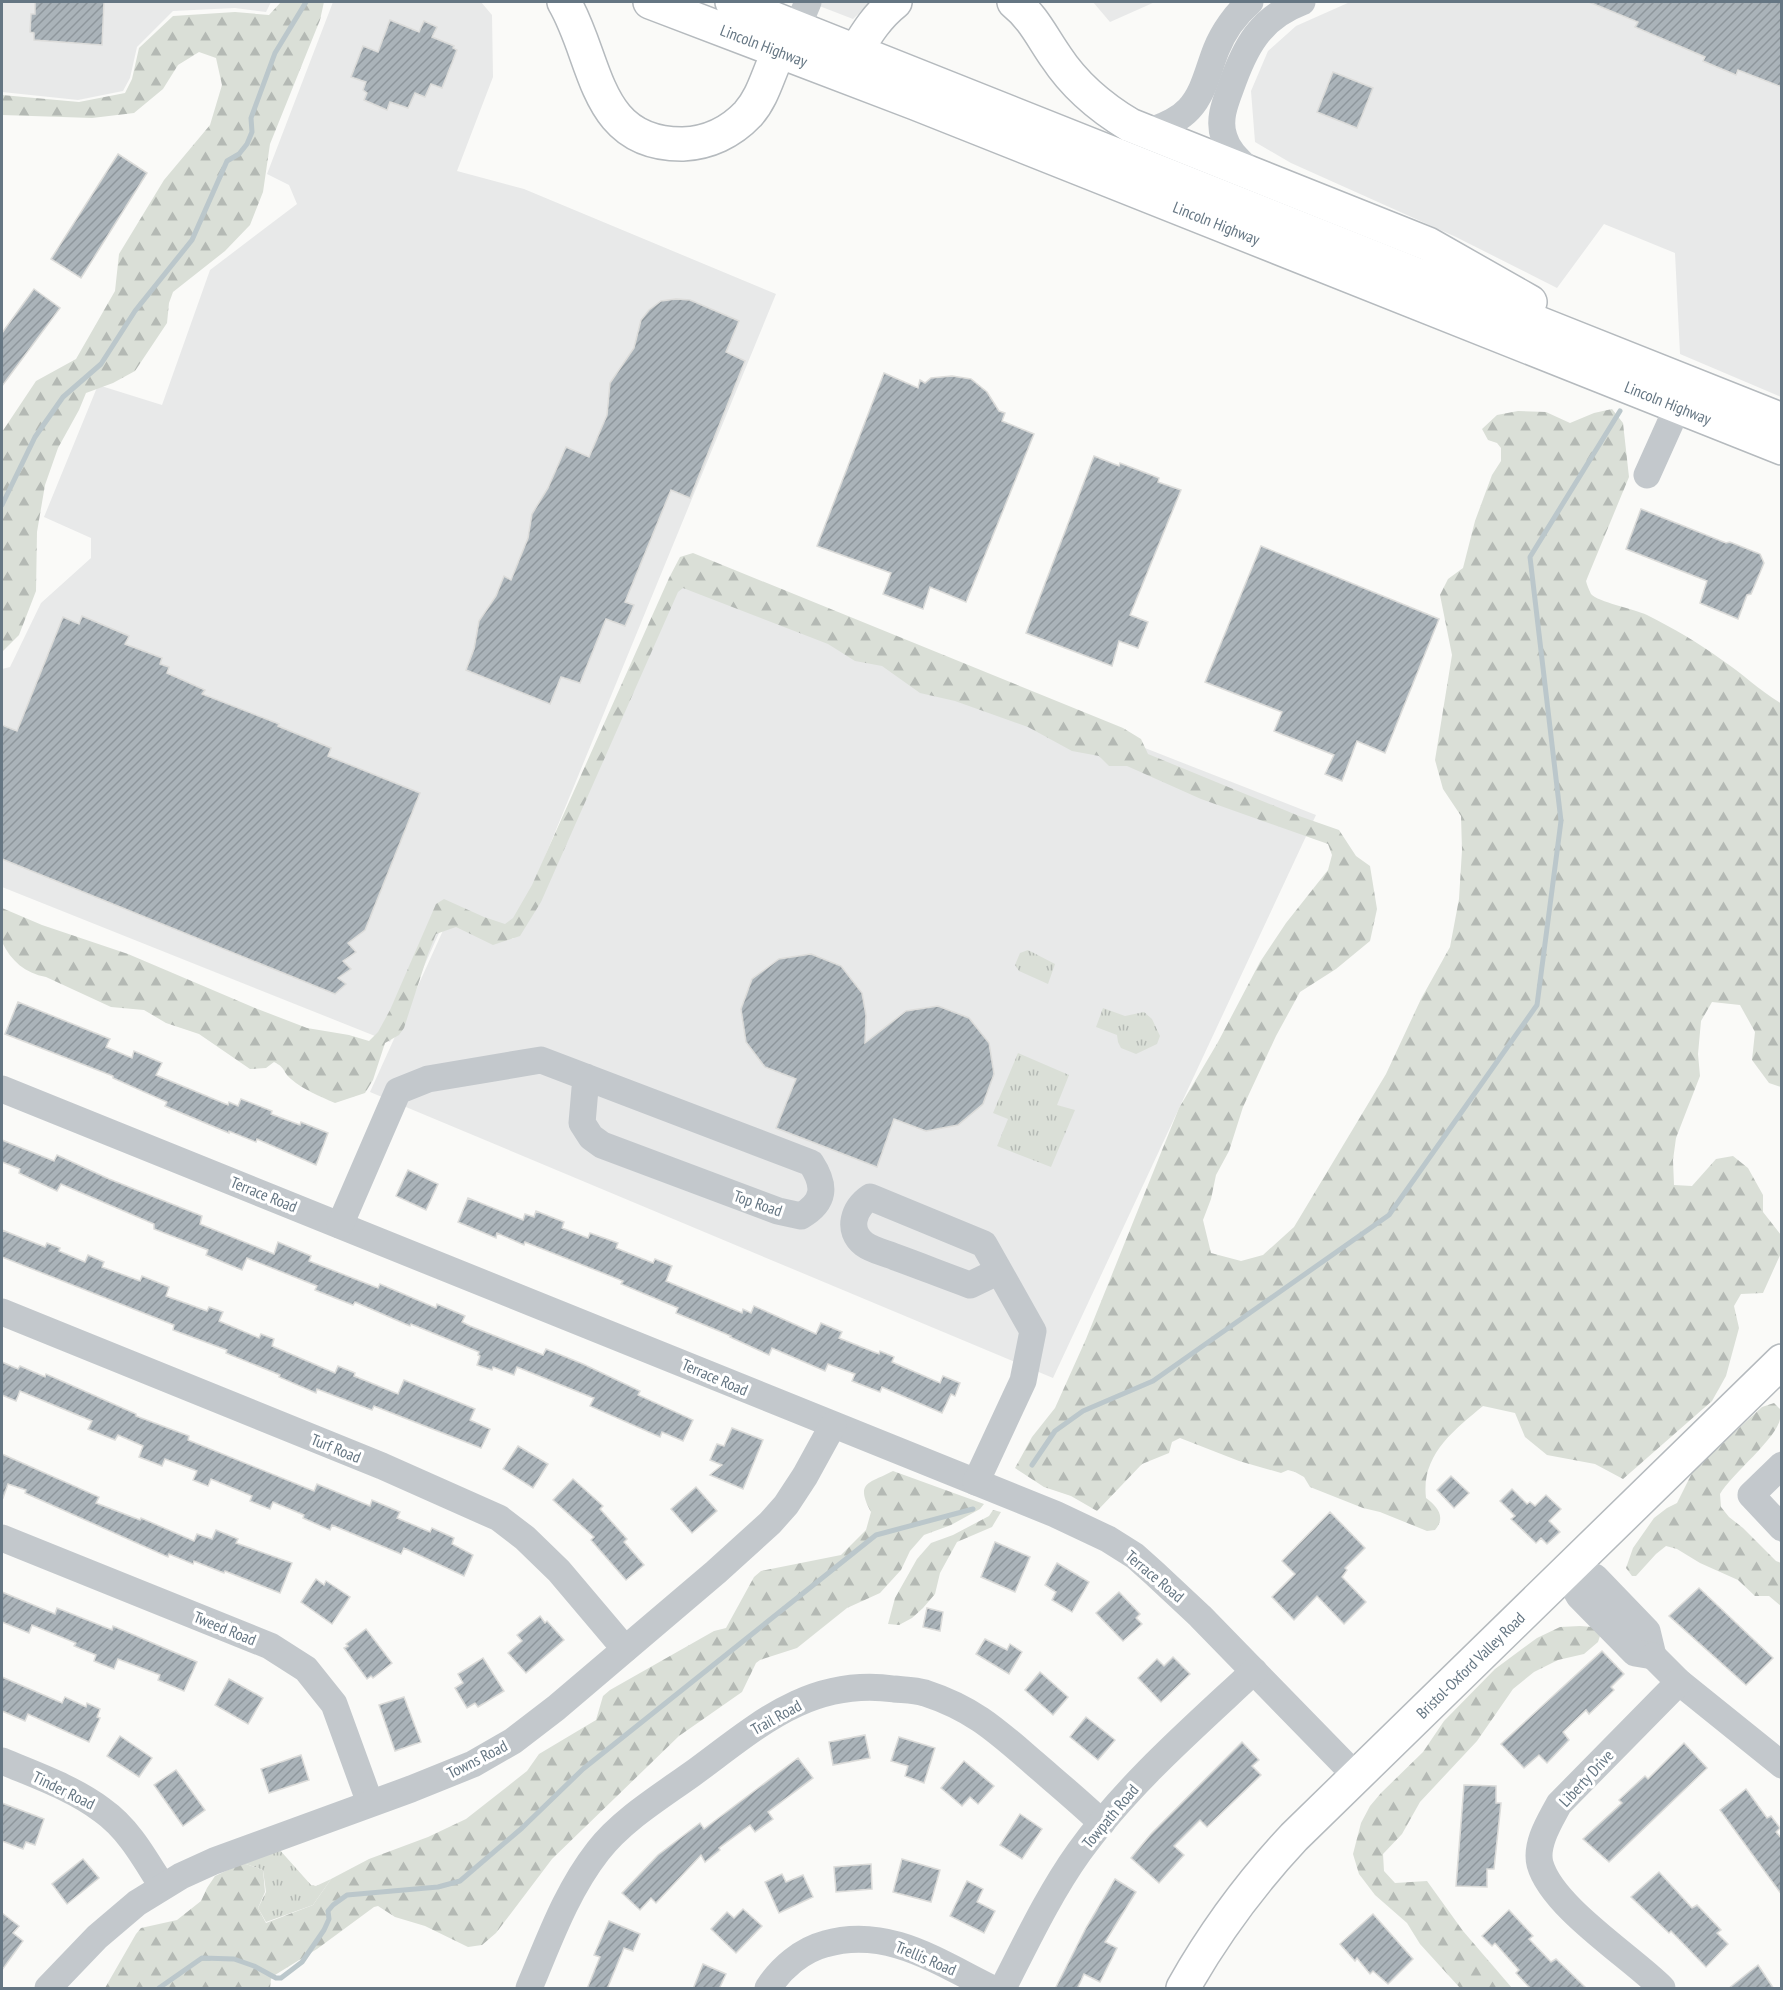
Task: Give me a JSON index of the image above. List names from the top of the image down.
{
  "streets": {
    "main road": ["Lincoln Highway", "Bristol-Oxford Valley Road"],
    "street": [
      "Terrace Road",
      "Top Road",
      "Turf Road",
      "Tweed Road",
      "Trail Road",
      "Towns Road",
      "Liberty Drive",
      "Tinder Road",
      "Towpath Road",
      "Trellis Road"
    ]
  },
  "crossings": [
    ["Terrace Road", "Top Road"],
    ["Terrace Road", "Bristol-Oxford Valley Road"],
    ["Terrace Road", "Towns Road"],
    ["Terrace Road", "Towpath Road"],
    ["Turf Road", "Towns Road"],
    ["Tweed Road", "Towns Road"],
    ["Trail Road", "Towpath Road"],
    ["Towns Road", "Tinder Road"]
  ]
}
